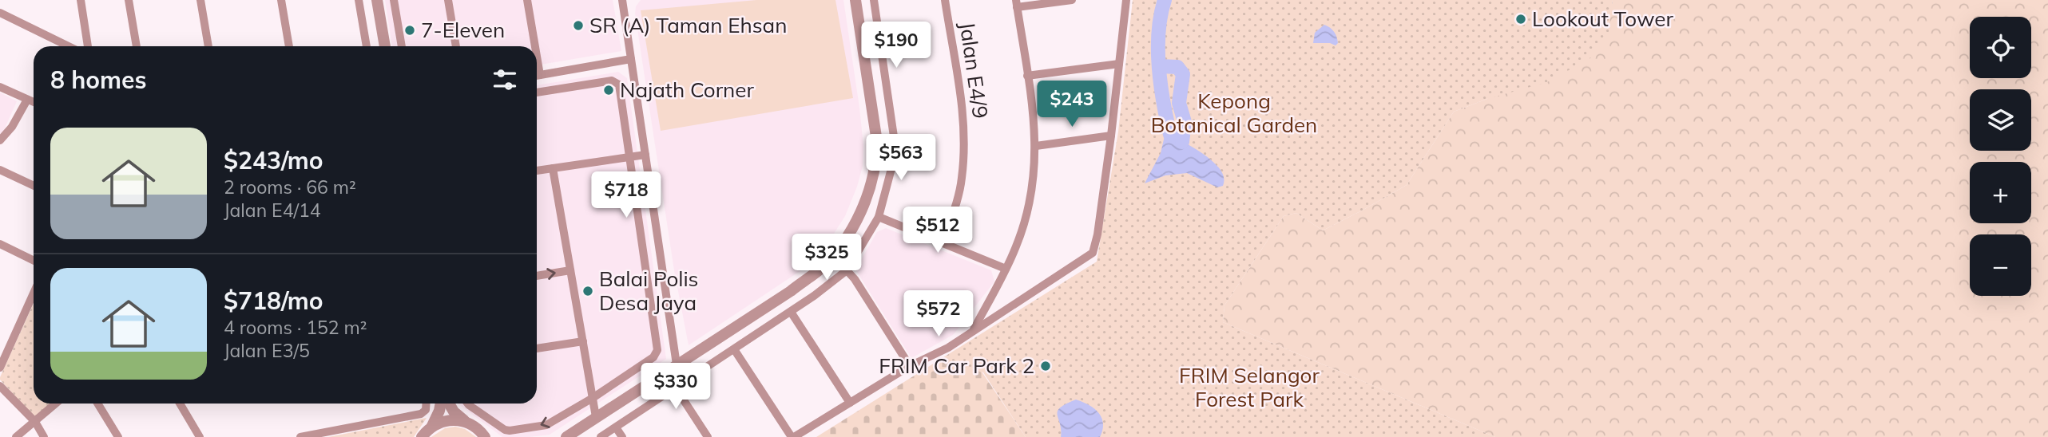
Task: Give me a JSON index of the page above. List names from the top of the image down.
{
  "streets": {
    "street": ["Jalan E4/9"]
  },
  "parks": ["Kepong Botanical Garden", "FRIM Selangor Forest Park"],
  "places": [
    "Lookout Tower",
    "SR (A) Taman Ehsan",
    "7-Eleven",
    "Najath Corner",
    "Balai Polis Desa Jaya",
    "FRIM Car Park 2"
  ],
  "page": {
    "map_buttons": ["+", "−"],
    "price": [
      "$190",
      "$243",
      "$563",
      "$718",
      "$512",
      "$325",
      "$572",
      "$330"
    ],
    "heading": "8 homes",
    "list": [
      {
        "name": "$243/mo",
        "note": "2 rooms · 66 m² · Jalan E4/14"
      },
      {
        "name": "$718/mo",
        "note": "4 rooms · 152 m² · Jalan E3/5"
      }
    ]
  }
}
